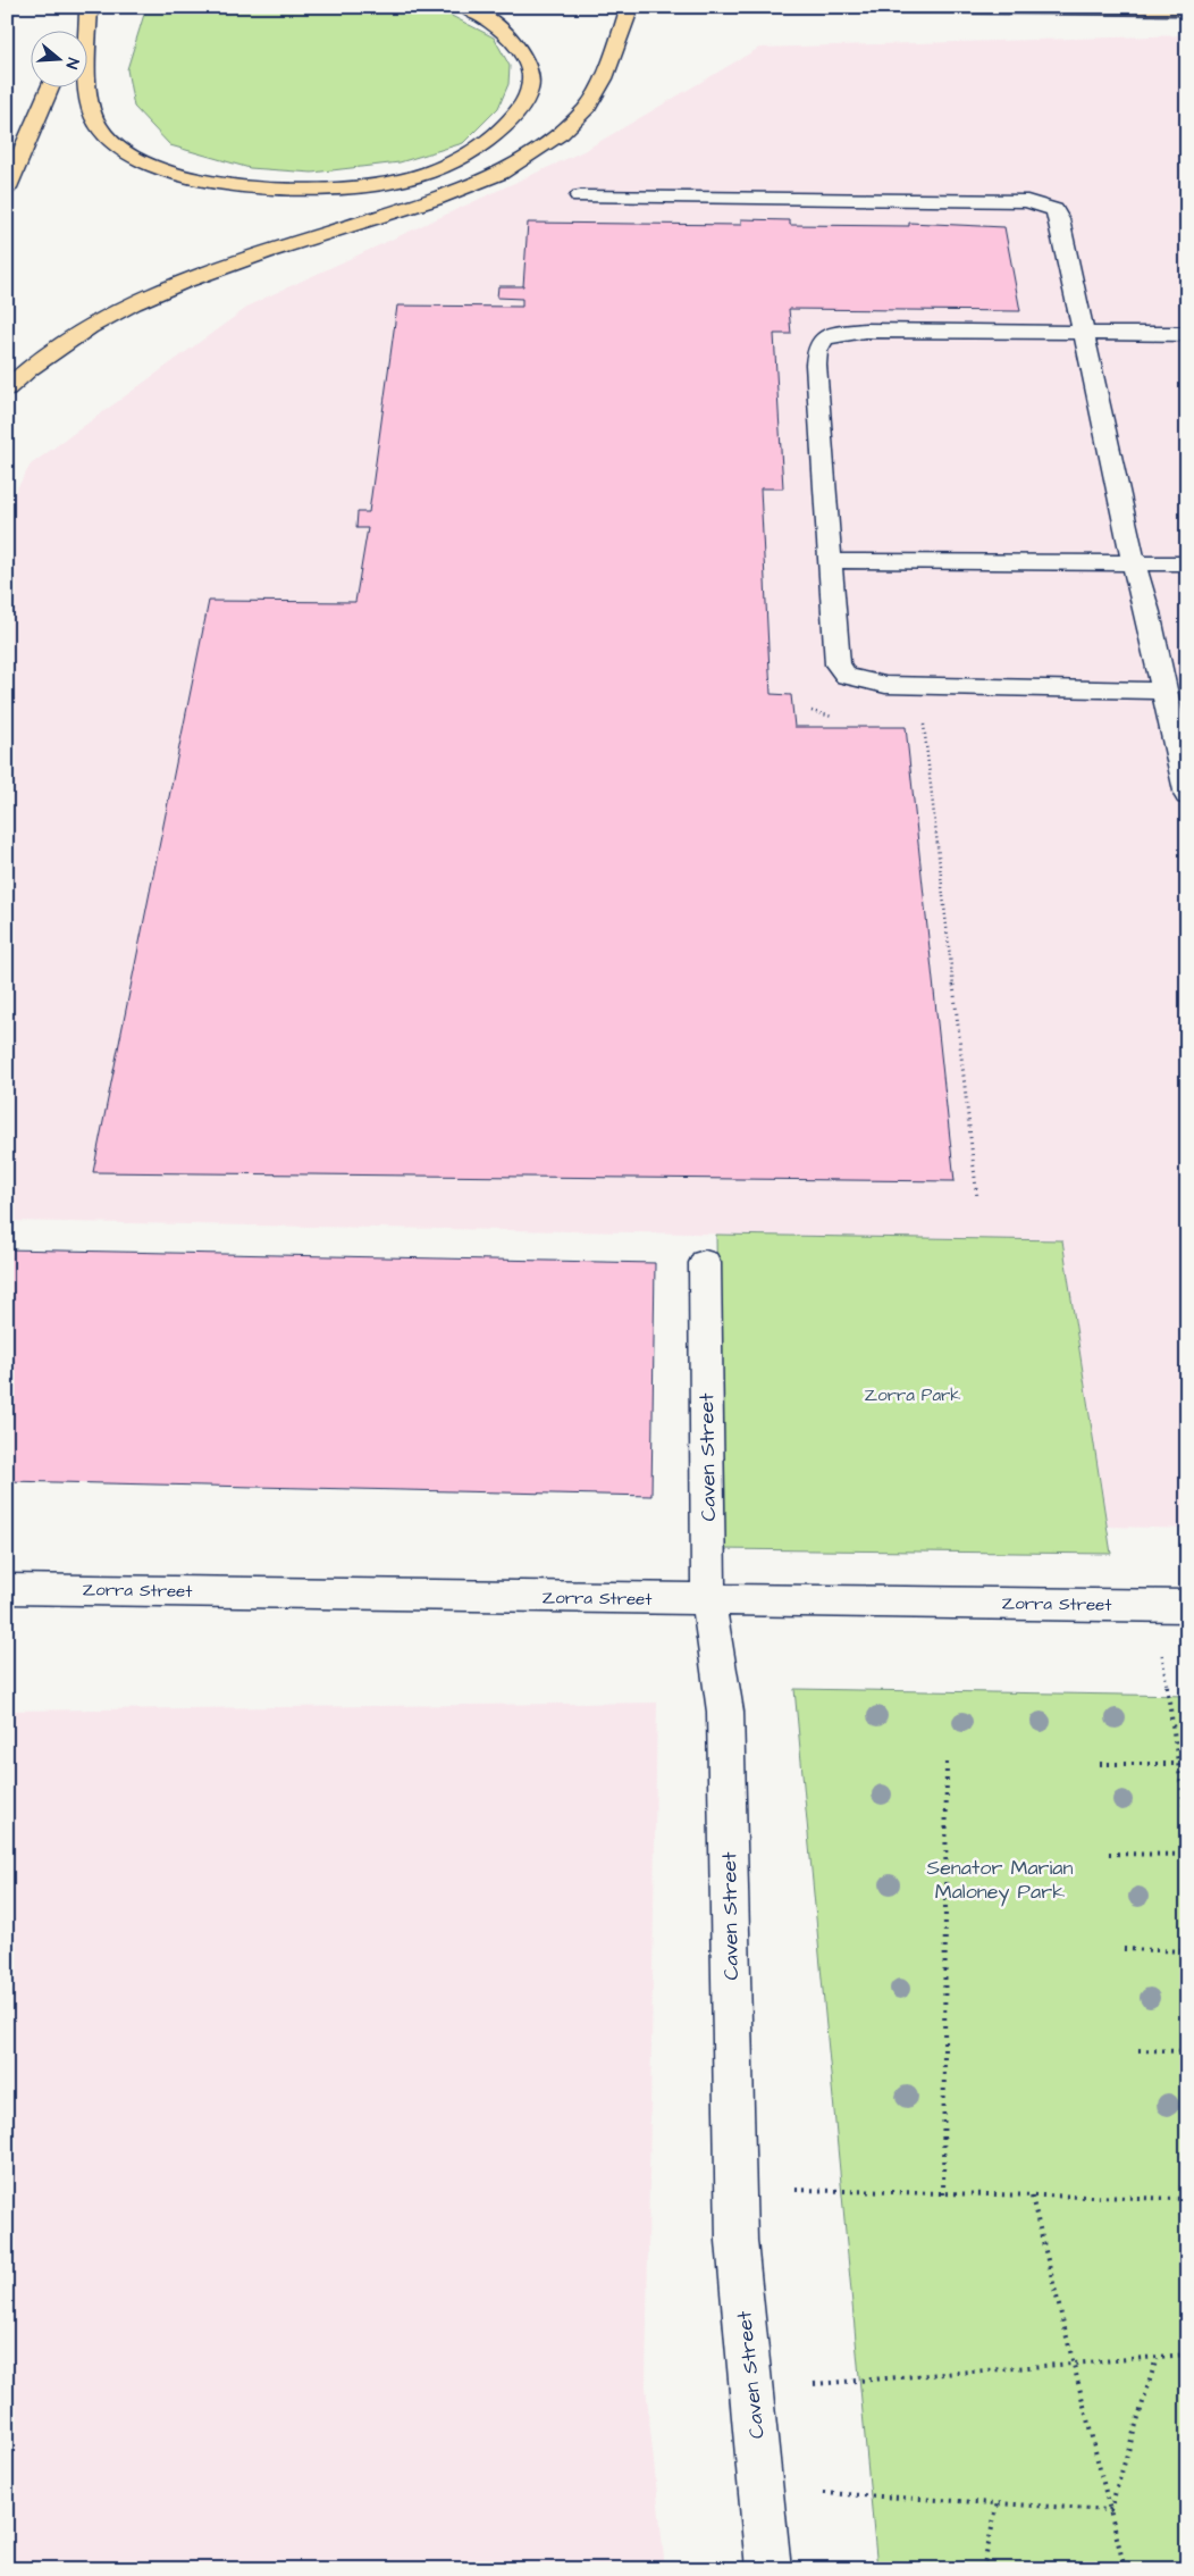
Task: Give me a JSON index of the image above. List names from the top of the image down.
{
  "streets": {
    "street": ["Caven Street", "Zorra Street"]
  },
  "crossings": [
    ["Caven Street", "Zorra Street"]
  ],
  "parks": ["Zorra Park", "Senator Marian Maloney Park"],
  "north": "right"
}
